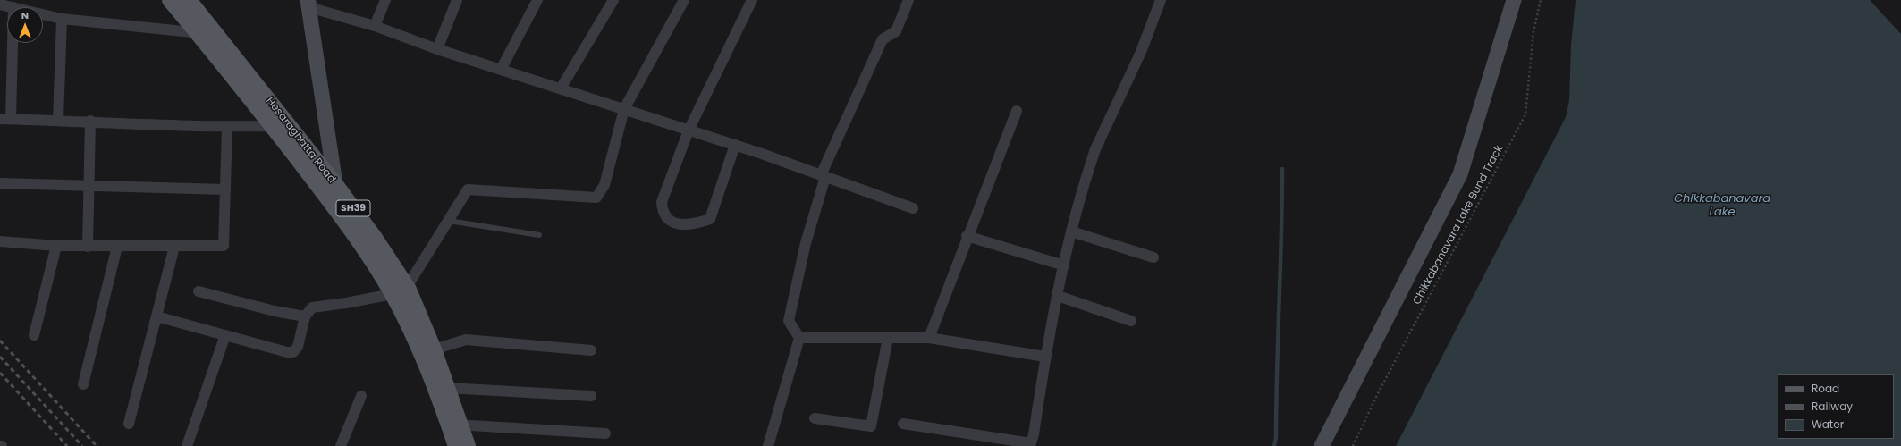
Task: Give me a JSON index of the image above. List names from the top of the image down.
{
  "streets": {
    "main road": ["Hesaraghatta Road", "SH39"],
    "path": ["Chikkabanavara Lake Bund Track"]
  },
  "water": ["Chikkabanavara Lake"],
  "legend": ["Road", "Railway", "Water"],
  "north": "top"
}
